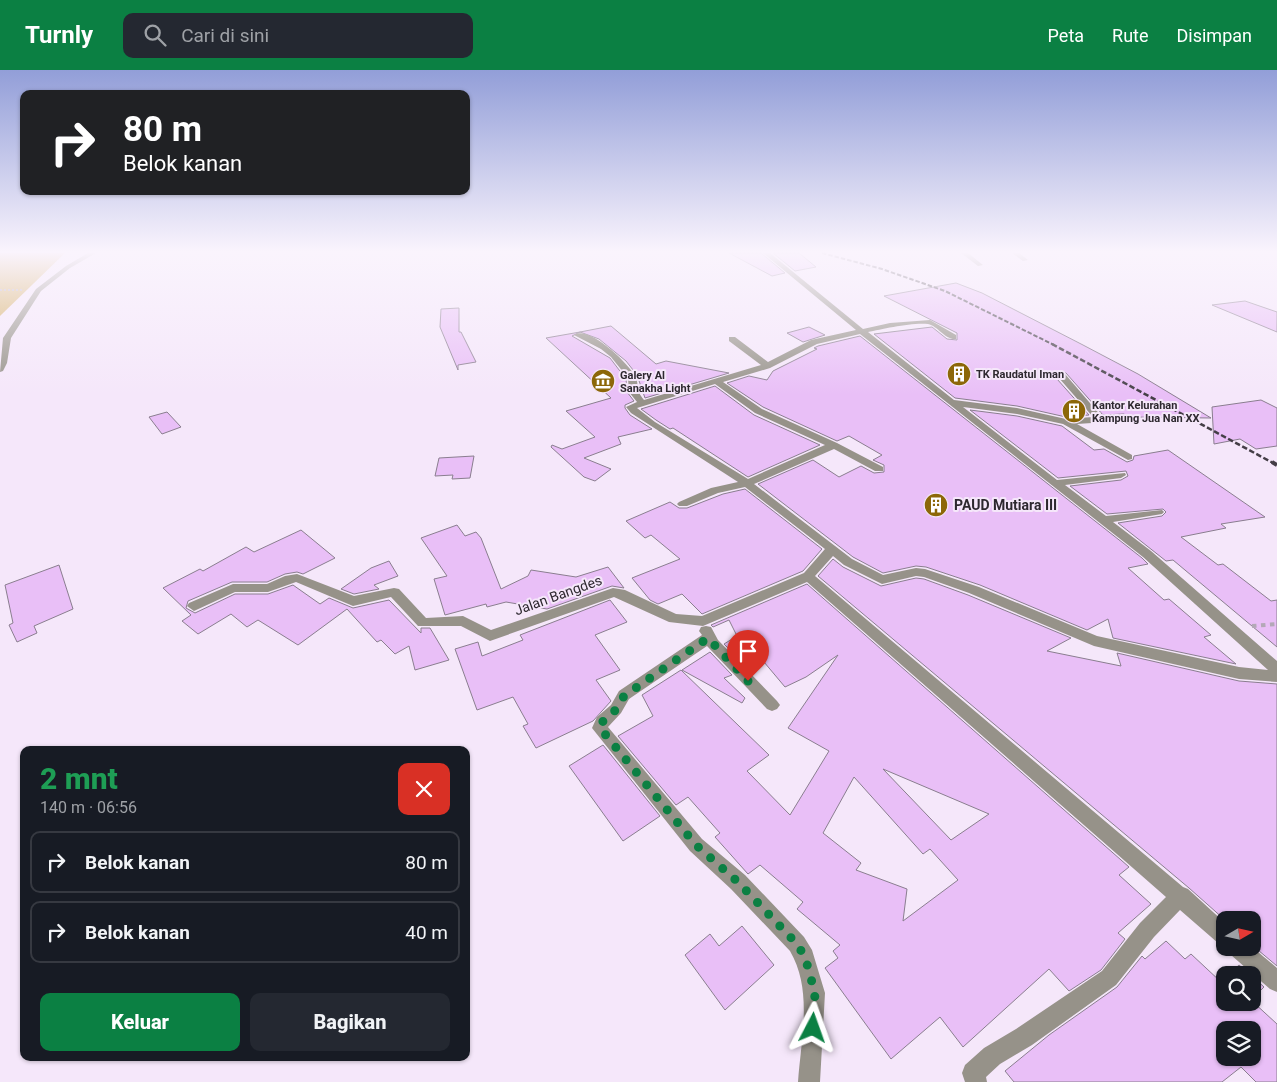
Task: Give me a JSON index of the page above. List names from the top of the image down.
{
  "streets": {
    "street": ["Jalan Bangdes"]
  },
  "places": {
    "building": ["TK Raudatul Iman", "Kantor Kelurahan Kampung Jua Nan XX", "PAUD Mutiara III"],
    "museum": ["Galery Al Sanakha Light"]
  },
  "north": "right",
  "page": {
    "header": "Turnly",
    "search": "Cari di sini",
    "nav": ["Peta", "Rute", "Disimpan"],
    "turn": ["80 m", "Belok kanan"],
    "heading": ["2 mnt", "140 m · 06:56"],
    "list": [
      {
        "name": "Belok kanan",
        "value": "80 m"
      },
      {
        "name": "Belok kanan",
        "value": "40 m"
      }
    ],
    "buttons": ["Keluar", "Bagikan"]
  }
}
